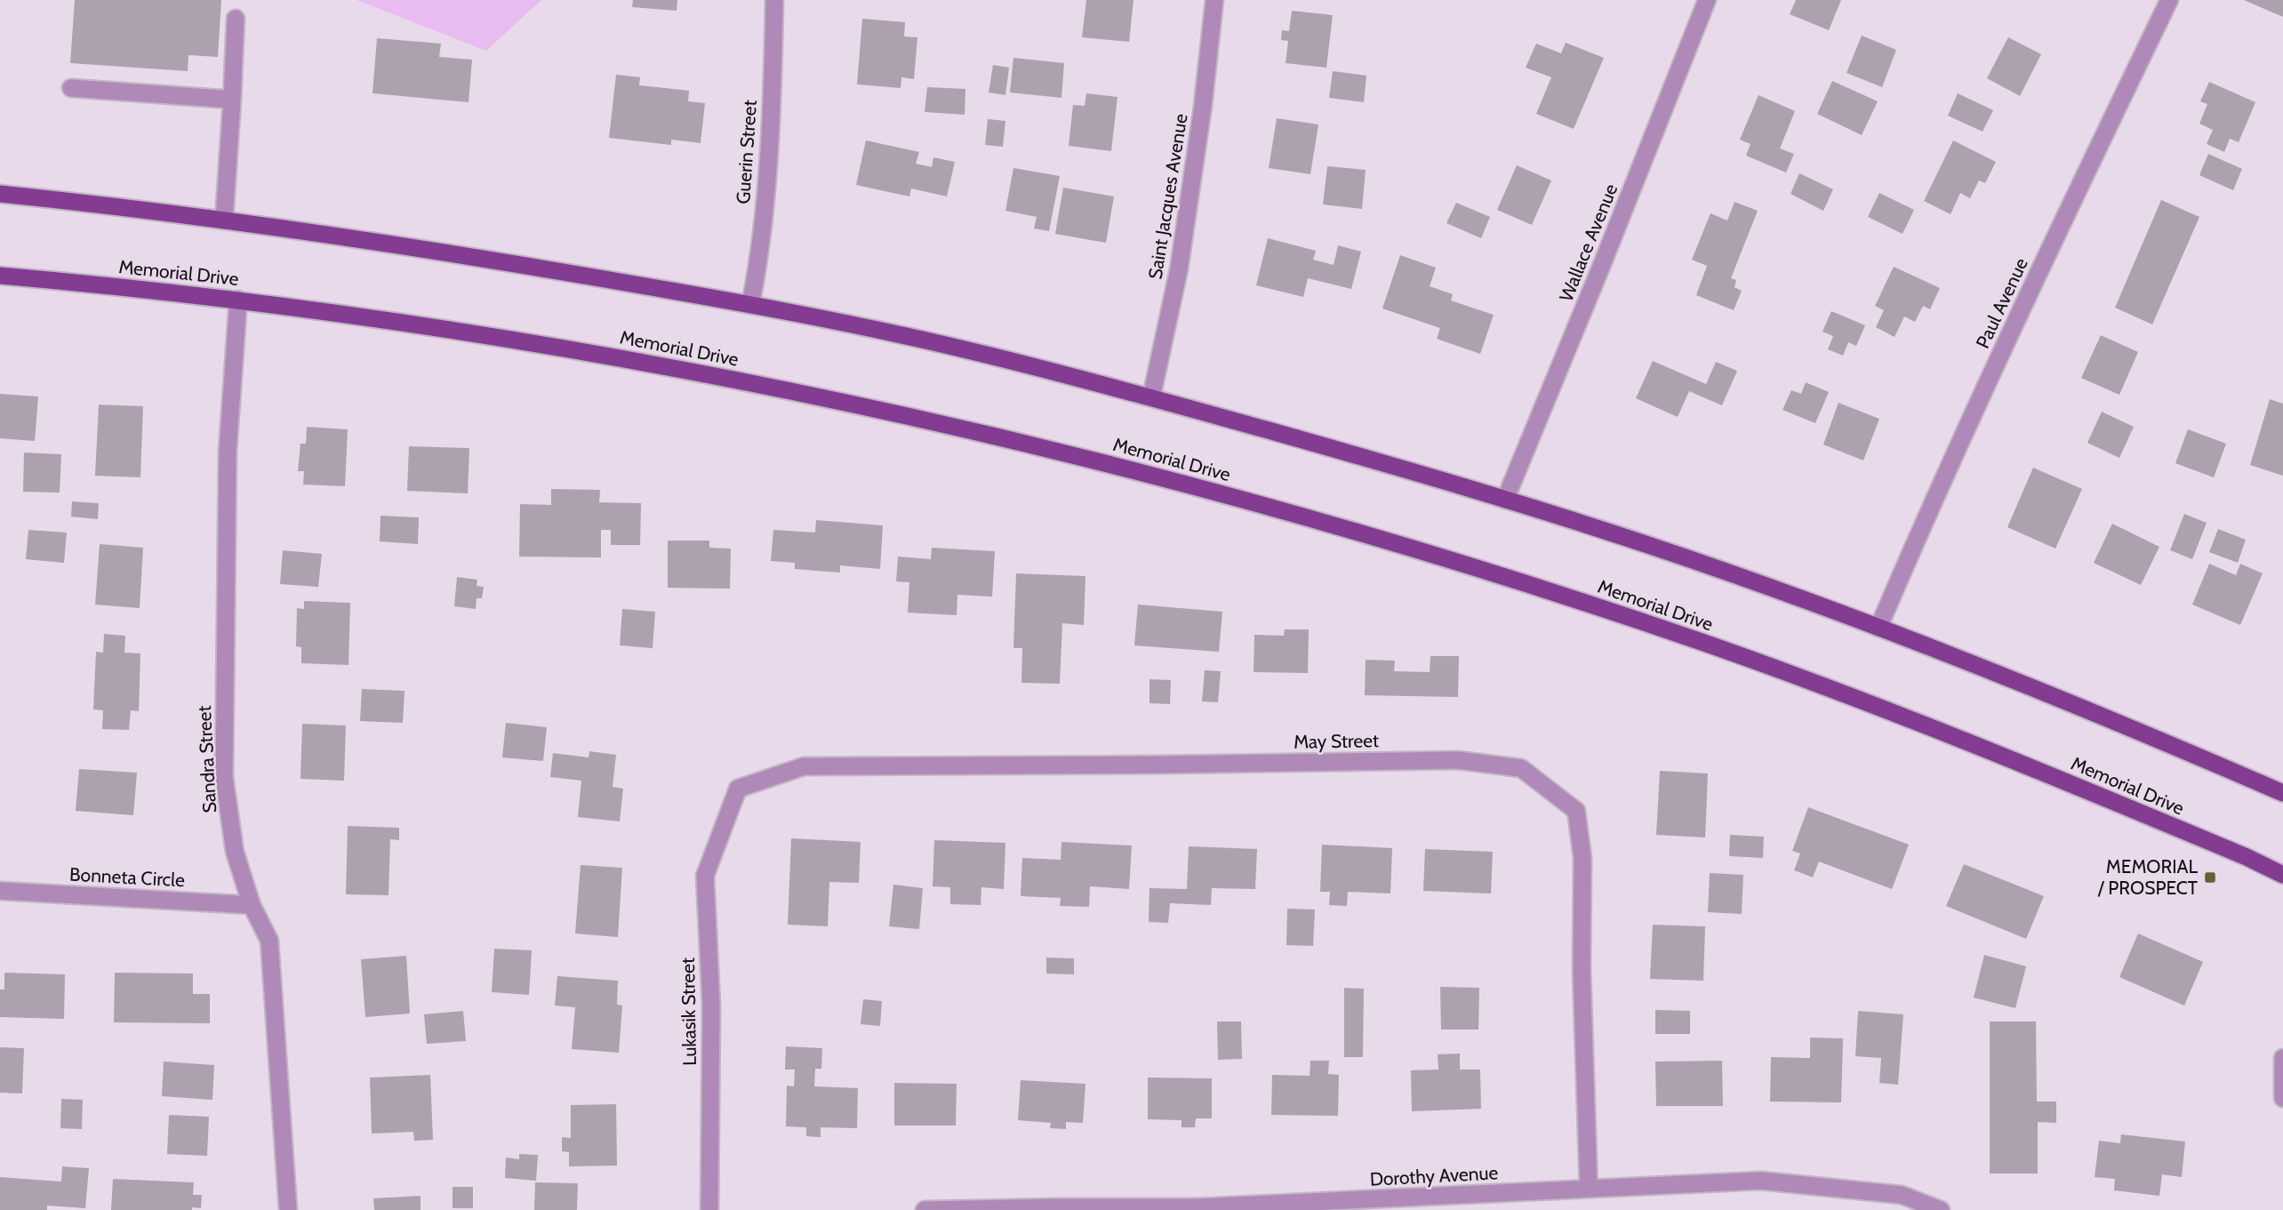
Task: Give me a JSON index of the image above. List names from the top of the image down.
{
  "streets": {
    "main road": ["Memorial Drive"],
    "street": [
      "Guerin Street",
      "Saint Jacques Avenue",
      "Wallace Avenue",
      "Paul Avenue",
      "May Street",
      "Sandra Street",
      "Bonneta Circle",
      "Lukasik Street",
      "Dorothy Avenue"
    ]
  },
  "crossings": [
    ["Memorial Drive", "Sandra Street"],
    ["May Street", "Lukasik Street"],
    ["May Street", "Dorothy Avenue"],
    ["Sandra Street", "Bonneta Circle"]
  ],
  "places": {
    "transit": ["MEMORIAL / PROSPECT"]
  }
}
